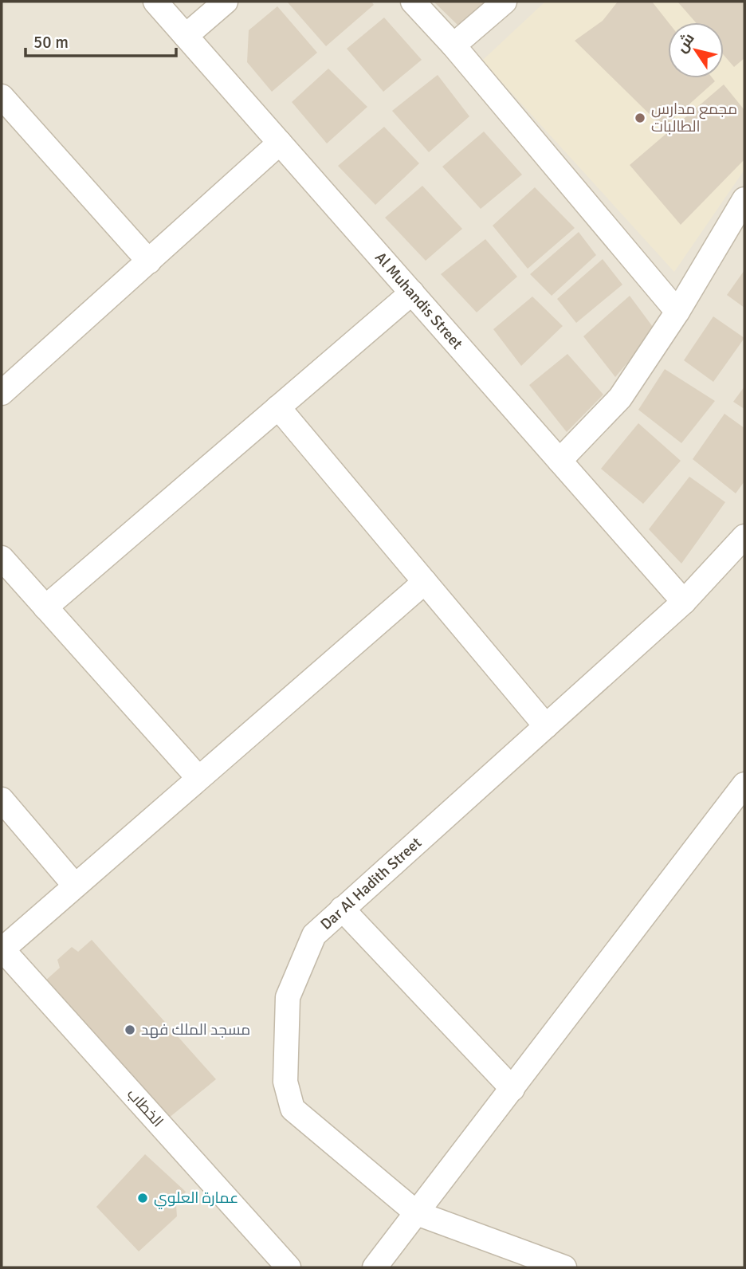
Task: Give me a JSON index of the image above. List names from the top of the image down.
{
  "streets": {
    "street": ["Al Muhandis Street", "Dar Al Hadith Street", "الخطاب"]
  },
  "crossings": [
    ["Al Muhandis Street", "Dar Al Hadith Street"]
  ],
  "places": ["مجمع مدارس الطالبات", "مسجد الملك فهد", "عمارة العلوي"],
  "scale_bar": "50 m",
  "north": "top left"
}
